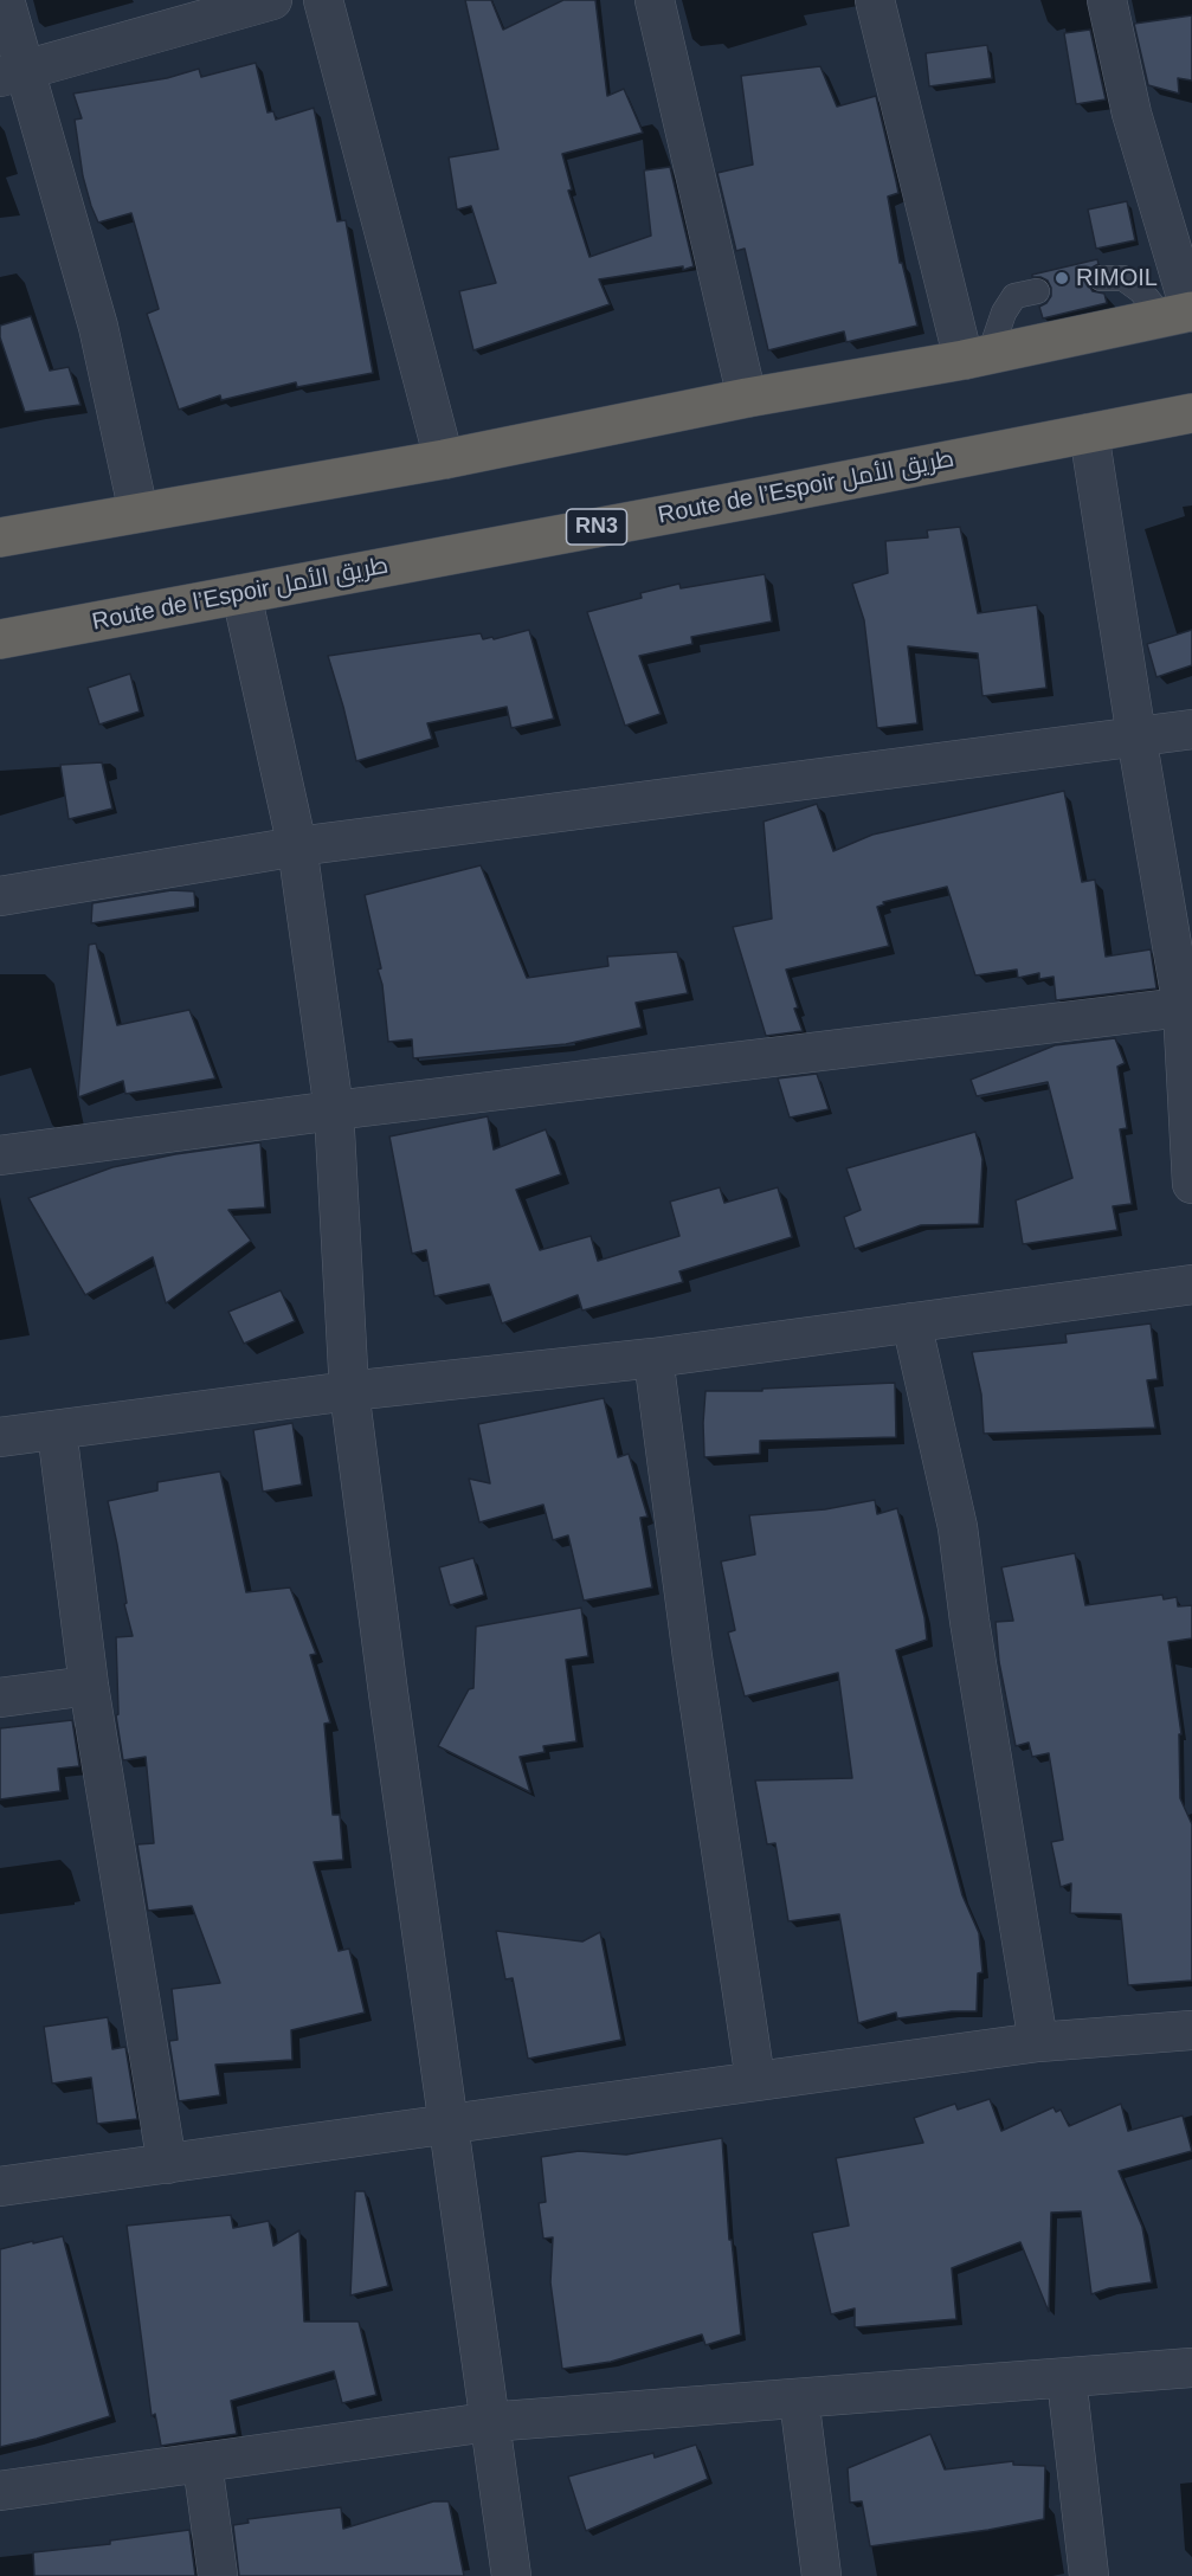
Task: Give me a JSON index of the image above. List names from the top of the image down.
{
  "streets": {
    "highway": ["Route de l’Espoir طريق الأمل", "RN3"]
  },
  "places": ["RIMOIL"]
}
